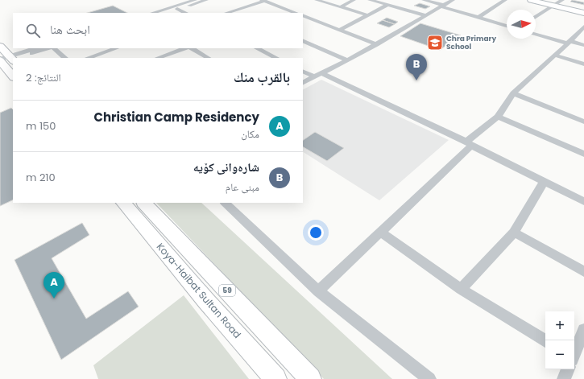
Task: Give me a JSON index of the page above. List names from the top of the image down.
{
  "streets": {
    "main road": ["Koya-Haibat Sultan Road", "59"]
  },
  "places": {
    "school or university": ["Chra Primary School"]
  },
  "north": "right",
  "page": {
    "search": "ابحث هنا",
    "pins": ["B", "A"],
    "heading": ["بالقرب منك", "النتائج: 2"],
    "list": [
      {
        "mark": "A",
        "name": "Christian Camp Residency",
        "note": "مكان",
        "value": "150 m"
      },
      {
        "mark": "B",
        "name": "شارەوانی کۆیە",
        "note": "مبنى عام",
        "value": "210 m"
      }
    ],
    "map_buttons": ["+", "−"]
  }
}
